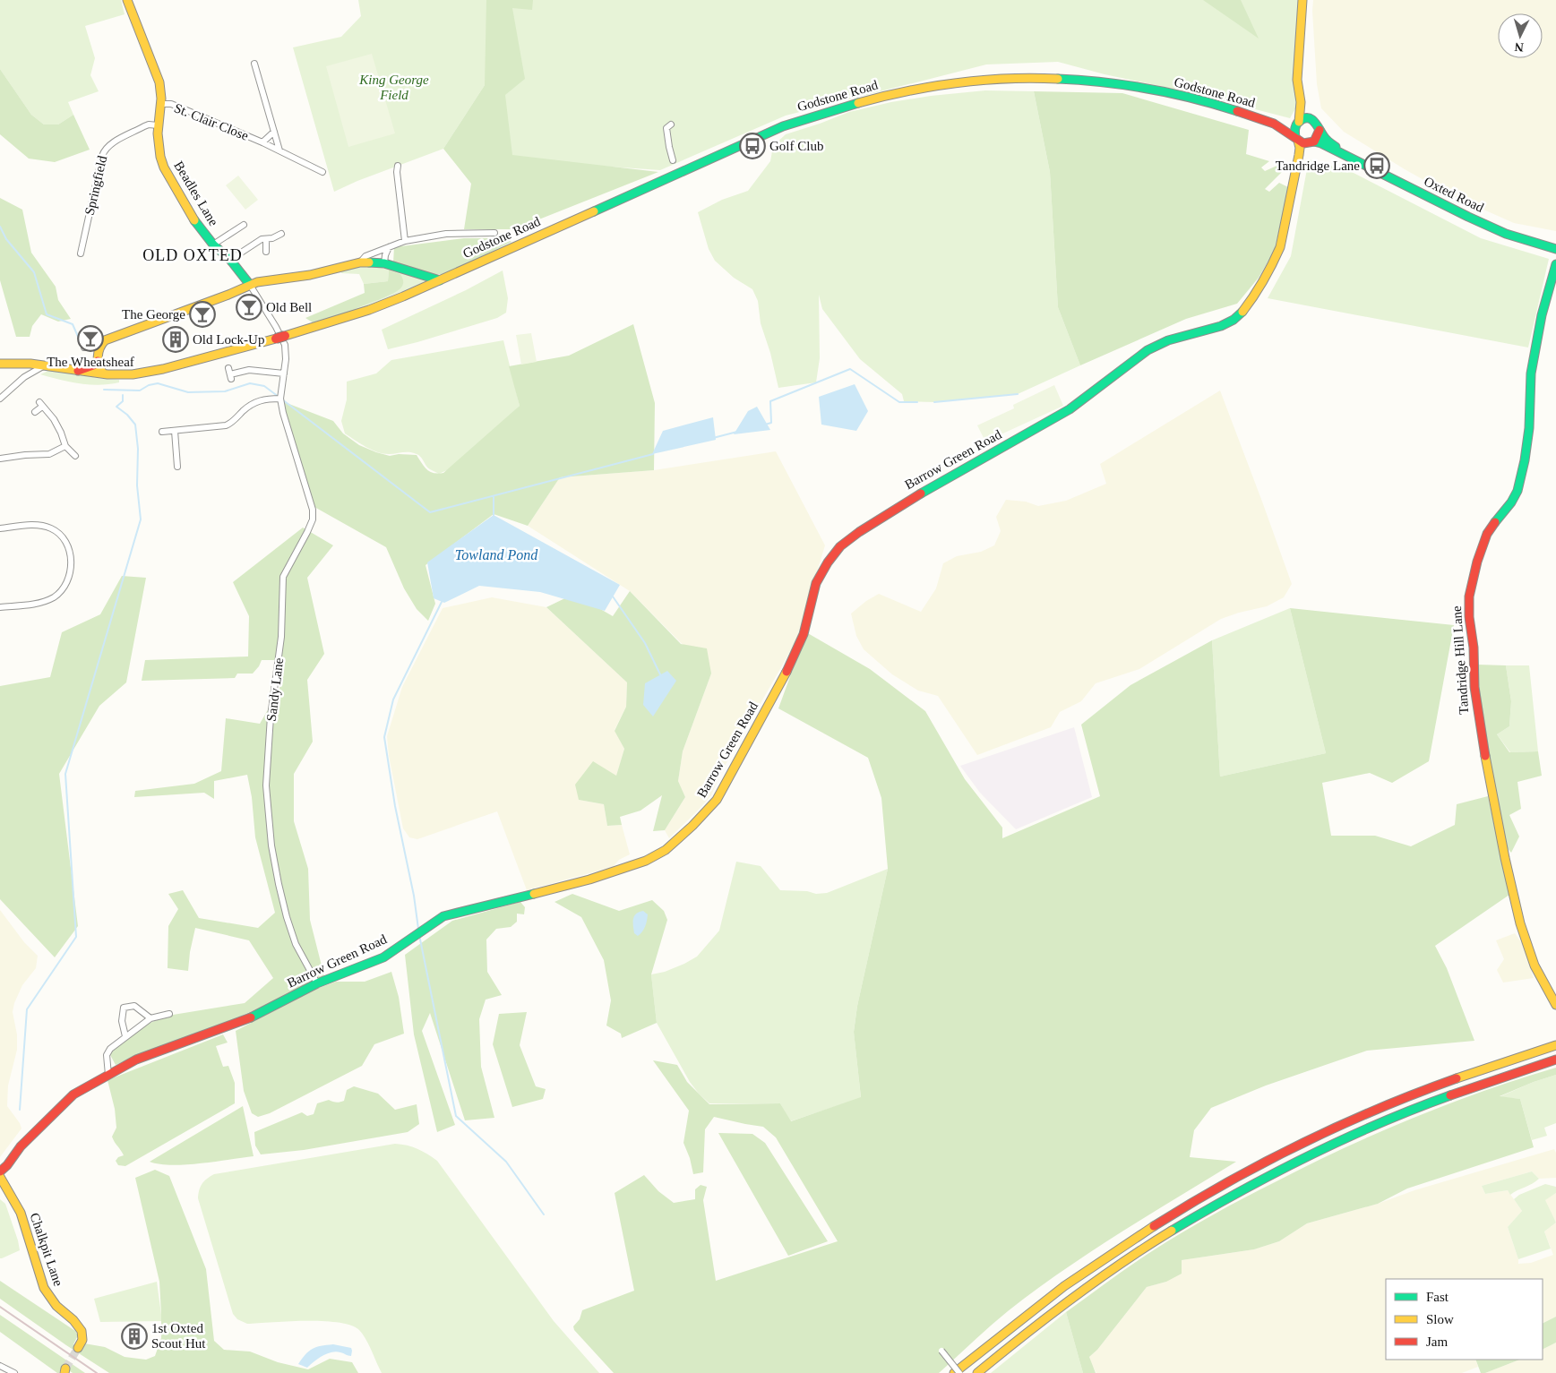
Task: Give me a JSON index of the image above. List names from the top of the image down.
{
  "streets": {
    "main road": [
      "Godstone Road",
      "Beadles Lane",
      "Oxted Road",
      "Barrow Green Road",
      "Tandridge Hill Lane",
      "Chalkpit Lane"
    ],
    "street": ["St. Clair Close", "Springfield", "Sandy Lane"]
  },
  "crossings": [
    ["Godstone Road", "Beadles Lane"],
    ["Godstone Road", "Oxted Road"],
    ["Godstone Road", "Barrow Green Road"],
    ["St. Clair Close", "Beadles Lane"],
    ["Springfield", "Beadles Lane"],
    ["Oxted Road", "Barrow Green Road"],
    ["Barrow Green Road", "Sandy Lane"]
  ],
  "districts": ["OLD OXTED"],
  "water": ["Towland Pond"],
  "parks": ["King George Field"],
  "places": {
    "bus stop": ["Golf Club", "Tandridge Lane"],
    "bar": ["Old Bell", "The George", "The Wheatsheaf"],
    "building": ["Old Lock-Up", "1st Oxted Scout Hut"]
  },
  "legend": ["Fast", "Slow", "Jam"],
  "north": "bottom"
}
